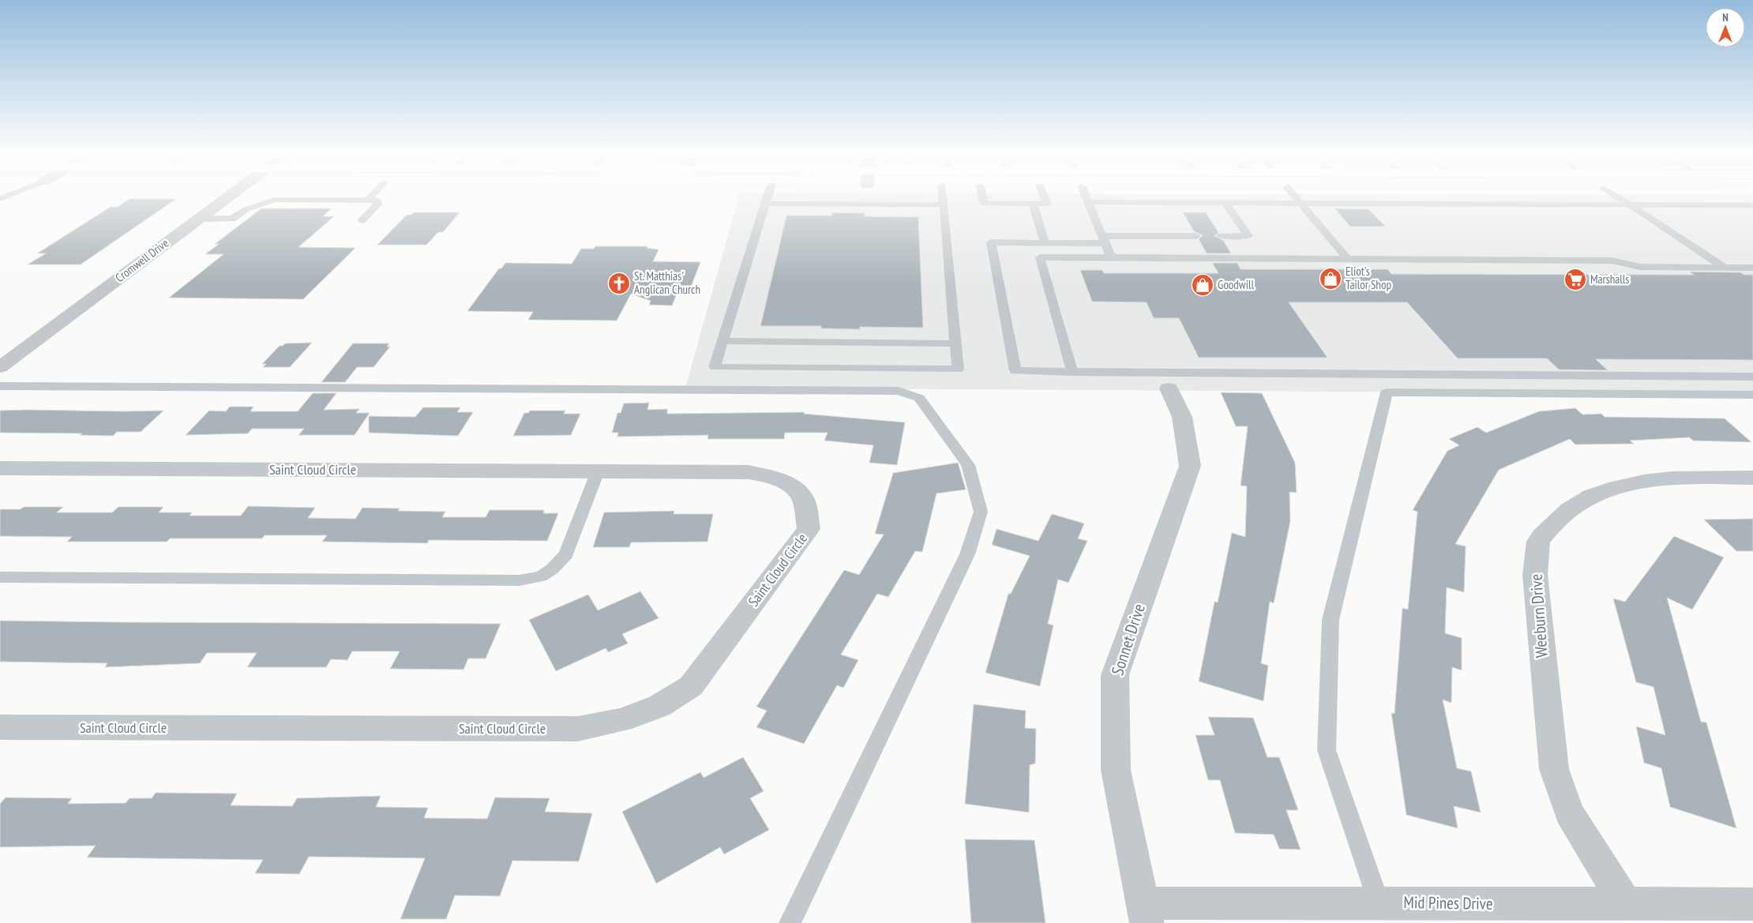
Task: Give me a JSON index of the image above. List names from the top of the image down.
{
  "streets": {
    "street": [
      "Cromwell Drive",
      "Saint Cloud Circle",
      "Weeburn Drive",
      "Sonnet Drive",
      "Mid Pines Drive"
    ]
  },
  "crossings": [
    ["Weeburn Drive", "Mid Pines Drive"],
    ["Sonnet Drive", "Mid Pines Drive"]
  ],
  "places": {
    "shop": ["Eliot's Tailor Shop", "Goodwill"],
    "supermarket": ["Marshalls"],
    "church": ["St. Matthias' Anglican Church"]
  },
  "north": "top"
}
